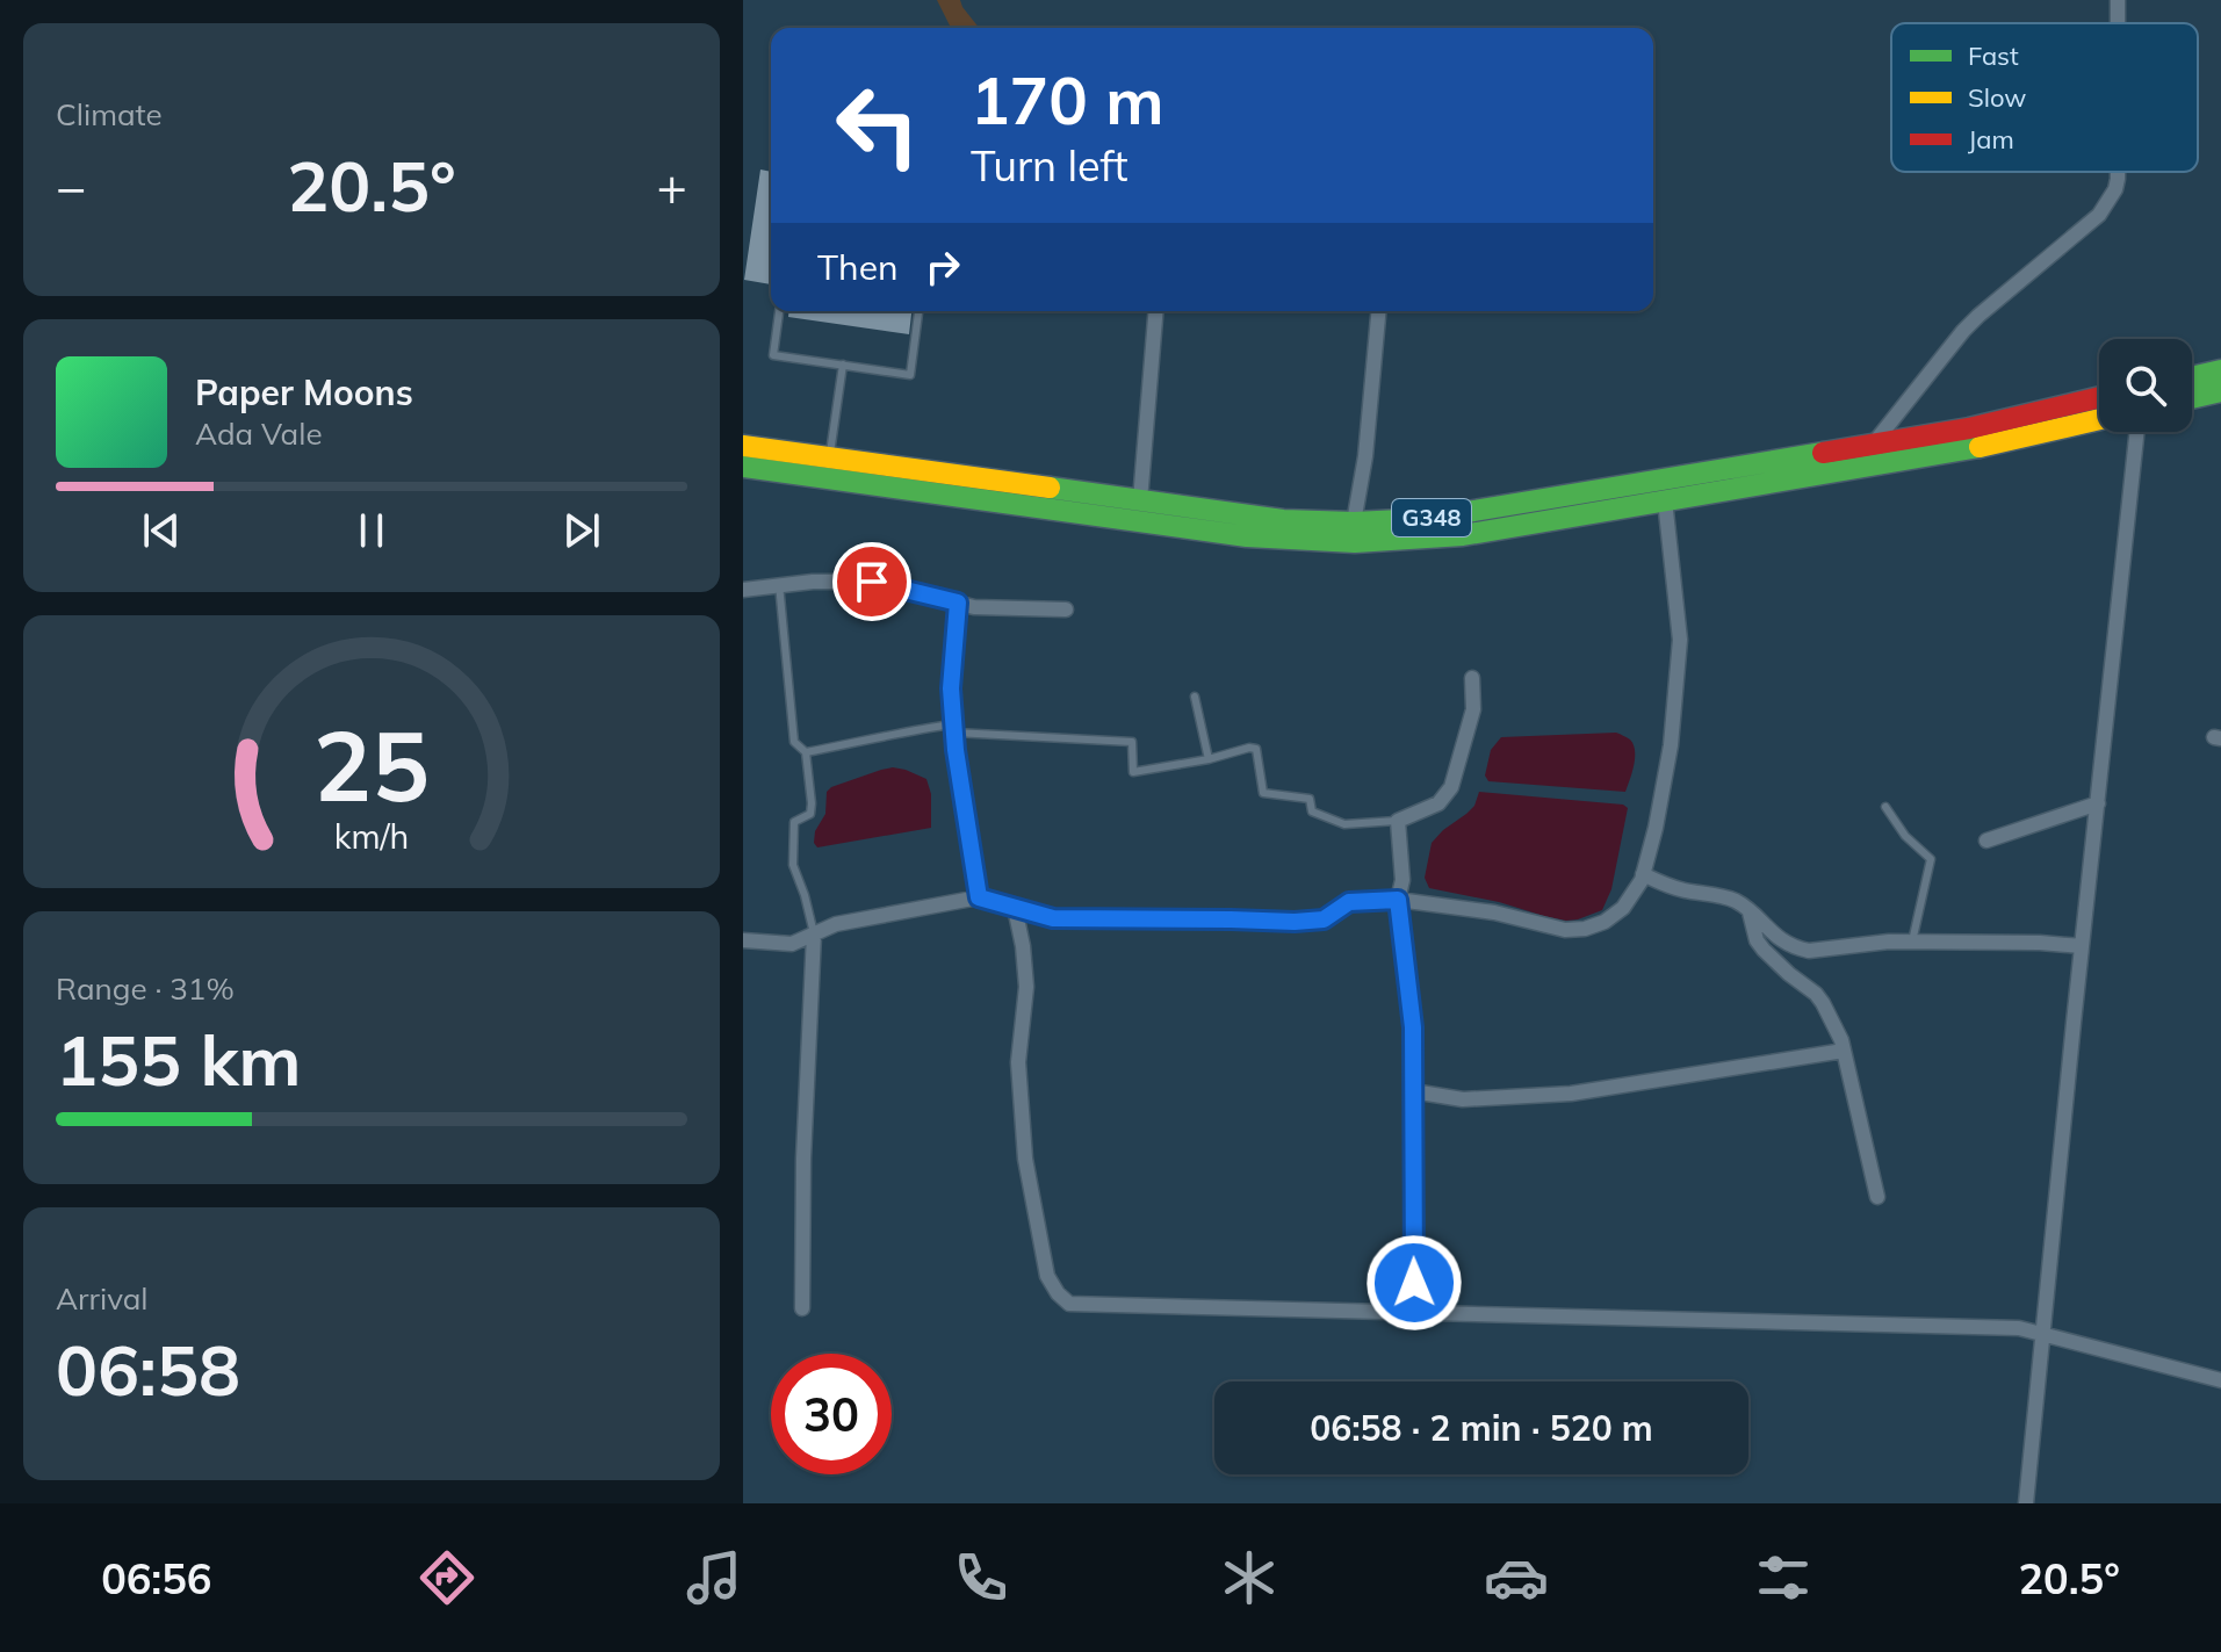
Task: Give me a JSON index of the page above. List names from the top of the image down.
{
  "streets": {
    "highway": ["G348"]
  },
  "legend": ["Fast", "Slow", "Jam"],
  "page": {
    "tile": [
      "Climate",
      ["Range · 31%", "155 km"],
      ["Arrival", "06:58"]
    ],
    "turn": ["170 m", "Turn left"],
    "heat": ["−", "20.5°", "+"],
    "then": "Then",
    "song": ["Paper Moons", "Ada Vale"],
    "limit": "30",
    "trip": "06:58 · 2 min · 520 m",
    "tabs": ["06:56", "20.5°"],
    "gauge": ["25", "km/h"]
  }
}
